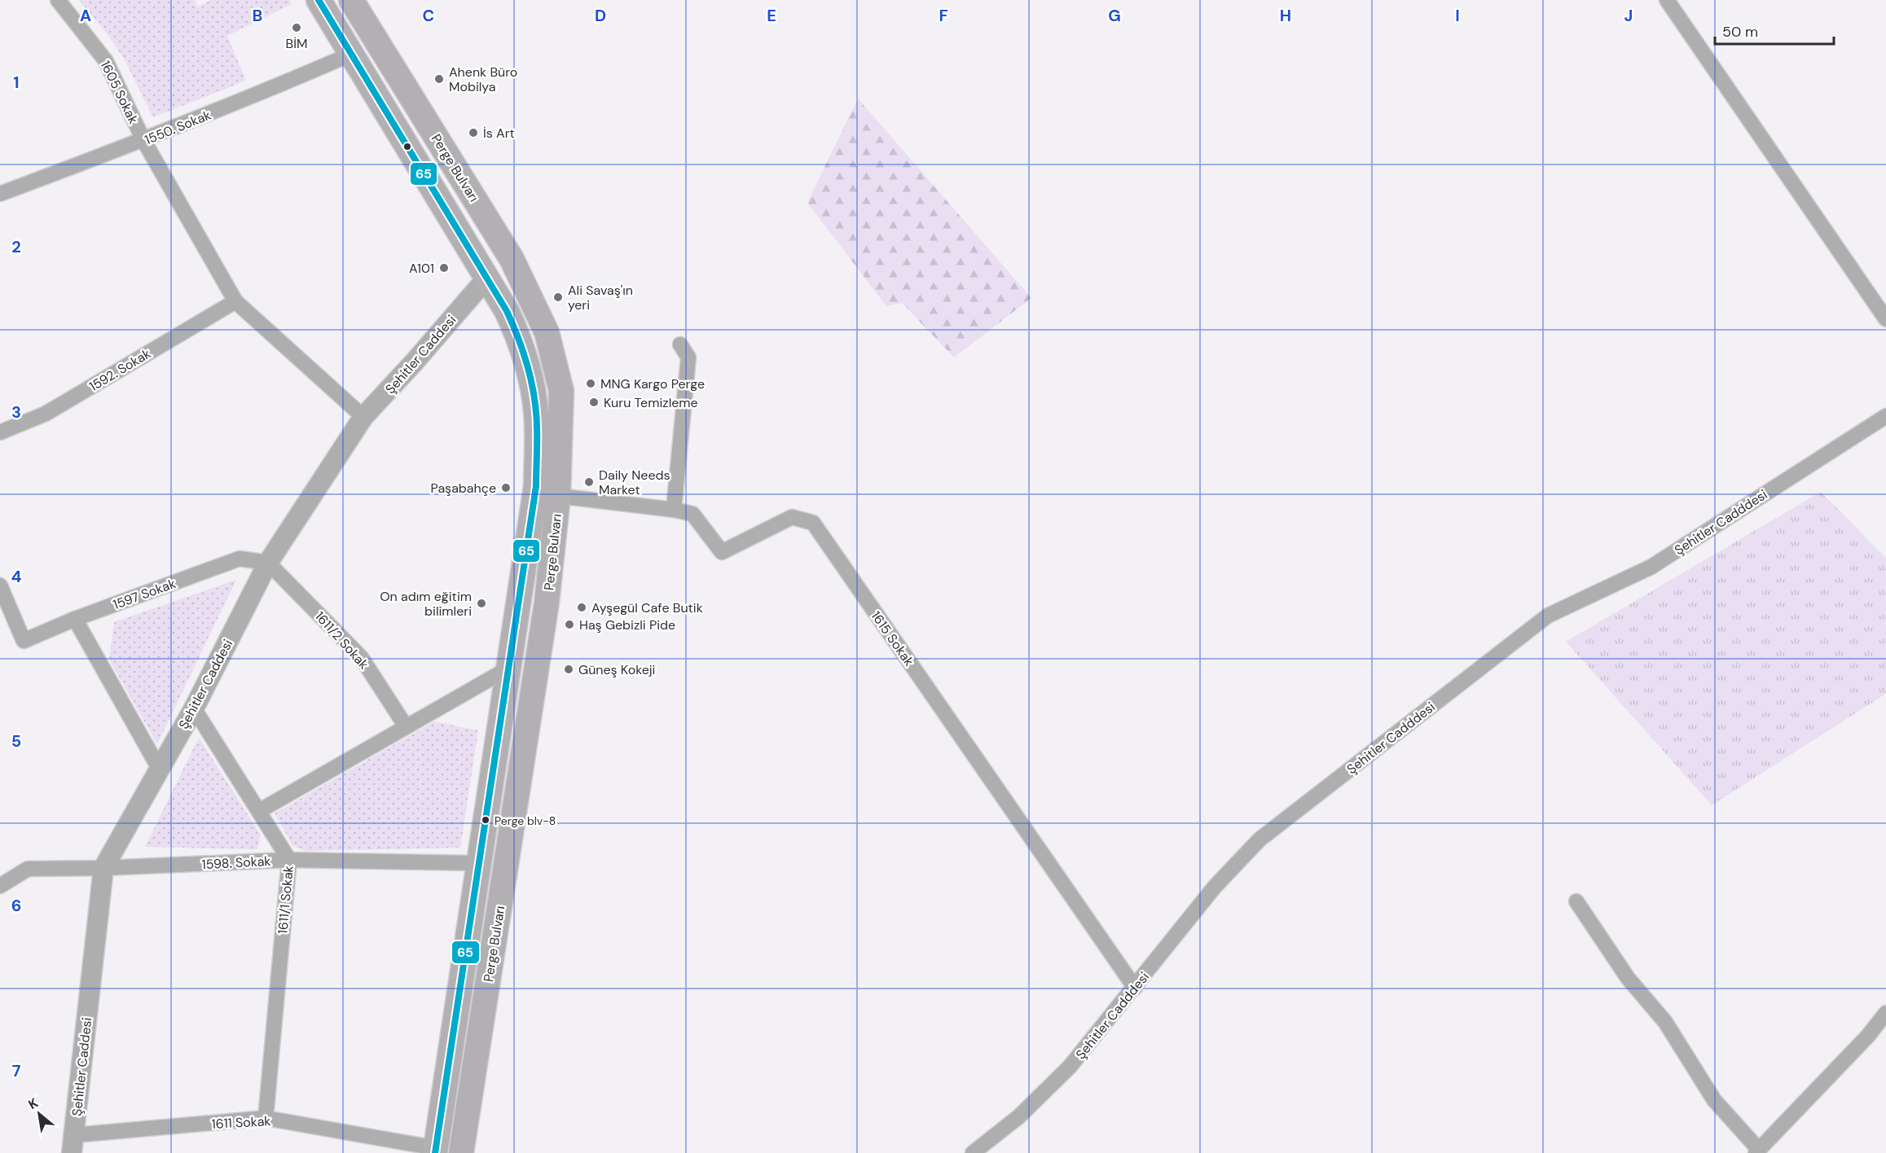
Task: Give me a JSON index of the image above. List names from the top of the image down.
{
  "streets": {
    "main road": ["Perge Bulvarı"],
    "street": [
      "1605 Sokak",
      "1550. Sokak",
      "Şehitler Caddesi",
      "1592. Sokak",
      "Şehitler Cadddesi",
      "1597 Sokak",
      "1615 Sokak",
      "1611/2 Sokak",
      "1598. Sokak",
      "1611/1 Sokak",
      "1611 Sokak"
    ]
  },
  "crossings": [
    ["1605 Sokak", "1550. Sokak"],
    ["1605 Sokak", "Şehitler Caddesi"],
    ["1605 Sokak", "1592. Sokak"],
    ["1550. Sokak", "Perge Bulvarı"],
    ["Perge Bulvarı", "Şehitler Caddesi"],
    ["Perge Bulvarı", "1615 Sokak"],
    ["Perge Bulvarı", "1598. Sokak"],
    ["Perge Bulvarı", "1611 Sokak"],
    ["Şehitler Caddesi", "1597 Sokak"],
    ["Şehitler Caddesi", "1611/2 Sokak"],
    ["Şehitler Caddesi", "1598. Sokak"],
    ["Şehitler Caddesi", "1611/1 Sokak"],
    ["Şehitler Caddesi", "1611 Sokak"],
    ["Şehitler Cadddesi", "1615 Sokak"],
    ["1597 Sokak", "1611/2 Sokak"],
    ["1598. Sokak", "1611/1 Sokak"],
    ["1611/1 Sokak", "1611 Sokak"]
  ],
  "places": [
    "BİM",
    "Ahenk Büro Mobilya",
    "İs Art",
    "A101",
    "Ali Savaş'ın yeri",
    "MNG Kargo Perge",
    "Kuru Temizleme",
    "Daily Needs Market",
    "Paşabahçe",
    "On adım eğitim bilimleri",
    "Ayşegül Cafe Butik",
    "Haş Gebizli Pide",
    "Güneş Kokeji",
    "Perge blv-8"
  ],
  "lines": ["transit line 65"],
  "scale_bar": "50 m",
  "north": "top left",
  "grid": {
    "columns": [
      "A",
      "B",
      "C",
      "D",
      "E",
      "F",
      "G",
      "H",
      "I",
      "J"
    ],
    "rows": [
      "1",
      "2",
      "3",
      "4",
      "5",
      "6",
      "7"
    ]
  }
}
